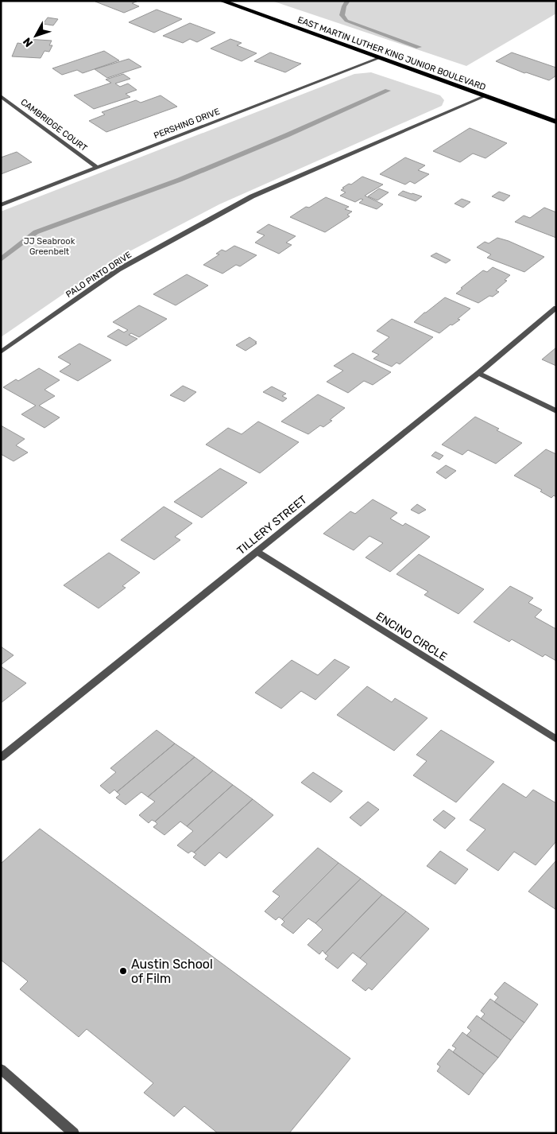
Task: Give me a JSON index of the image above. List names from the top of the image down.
{
  "streets": {
    "main road": ["EAST MARTIN LUTHER KING JUNIOR BOULEVARD"],
    "street": [
      "PERSHING DRIVE",
      "CAMBRIDGE COURT",
      "PALO PINTO DRIVE",
      "TILLERY STREET",
      "ENCINO CIRCLE"
    ]
  },
  "crossings": [
    ["EAST MARTIN LUTHER KING JUNIOR BOULEVARD", "PERSHING DRIVE"],
    ["EAST MARTIN LUTHER KING JUNIOR BOULEVARD", "PALO PINTO DRIVE"],
    ["PERSHING DRIVE", "CAMBRIDGE COURT"],
    ["TILLERY STREET", "ENCINO CIRCLE"]
  ],
  "parks": ["JJ Seabrook Greenbelt"],
  "places": ["Austin School of Film"],
  "north": "bottom left"
}
